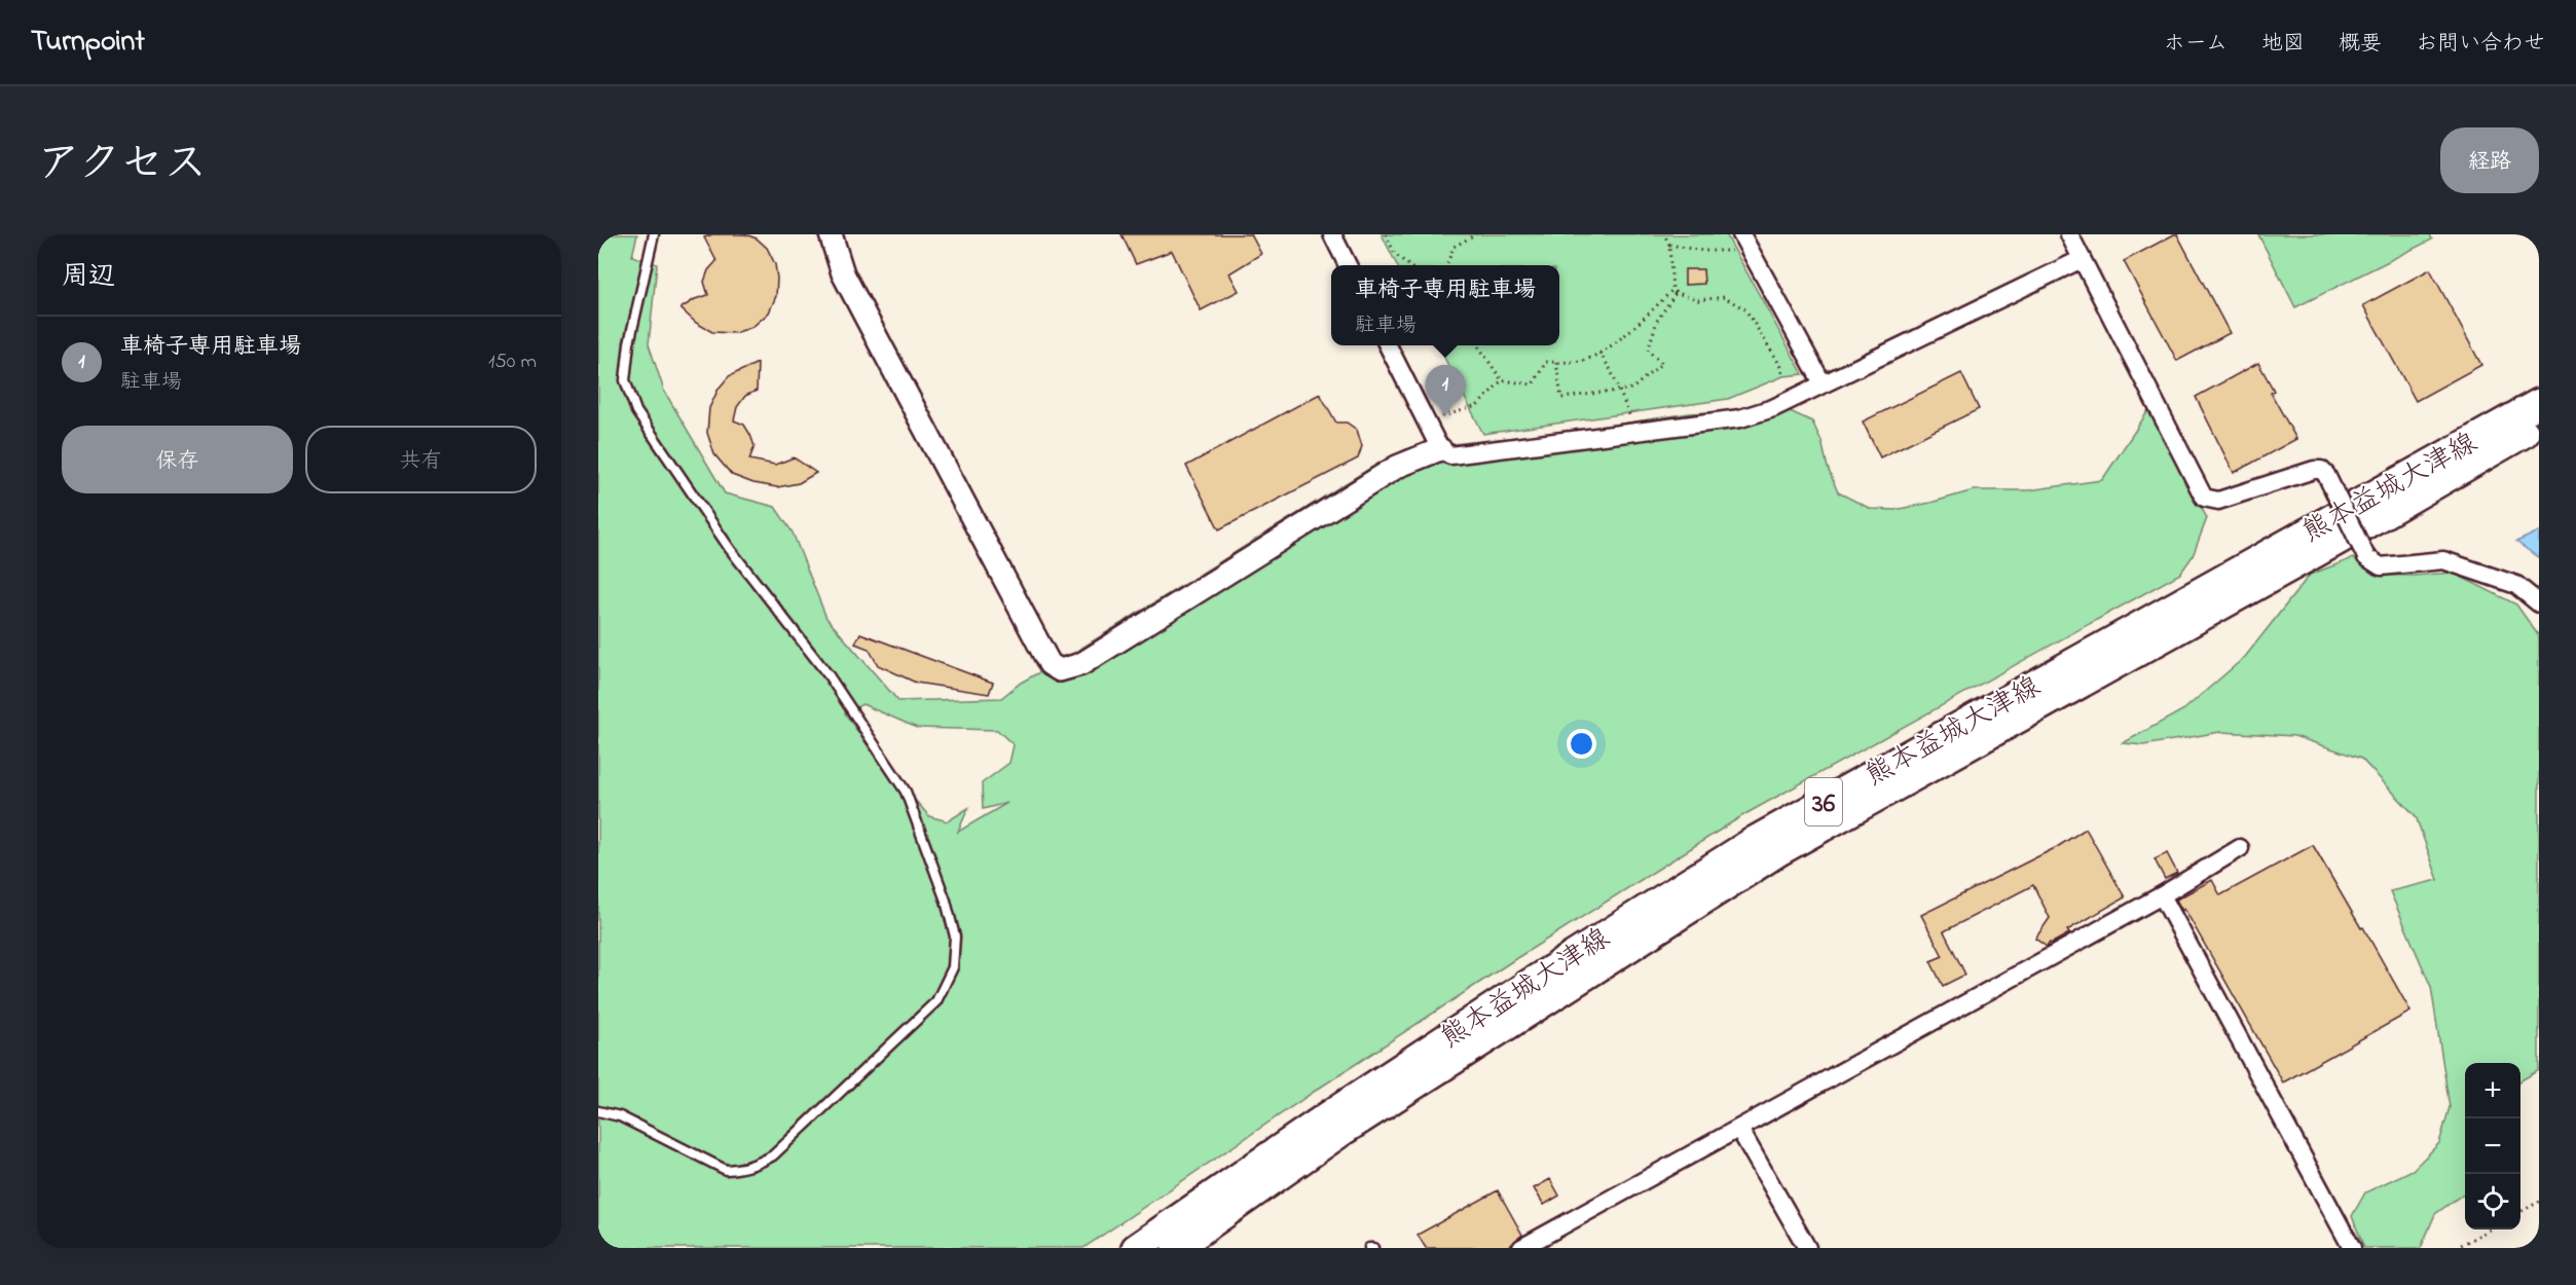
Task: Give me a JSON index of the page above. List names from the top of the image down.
{
  "streets": {
    "main road": ["熊本益城大津線", "36"]
  },
  "page": {
    "header": "Turnpoint",
    "nav": [
      "ホーム",
      "地図",
      "概要",
      "お問い合わせ"
    ],
    "title": "アクセス",
    "buttons": [
      "経路",
      ["保存", "共有"]
    ],
    "heading": "周辺",
    "popup": ["車椅子専用駐車場", "駐車場"],
    "list": [
      {
        "mark": "1",
        "name": "車椅子専用駐車場",
        "note": "駐車場",
        "value": "150 m"
      }
    ],
    "pins": "1",
    "map_buttons": ["+", "−"]
  }
}
